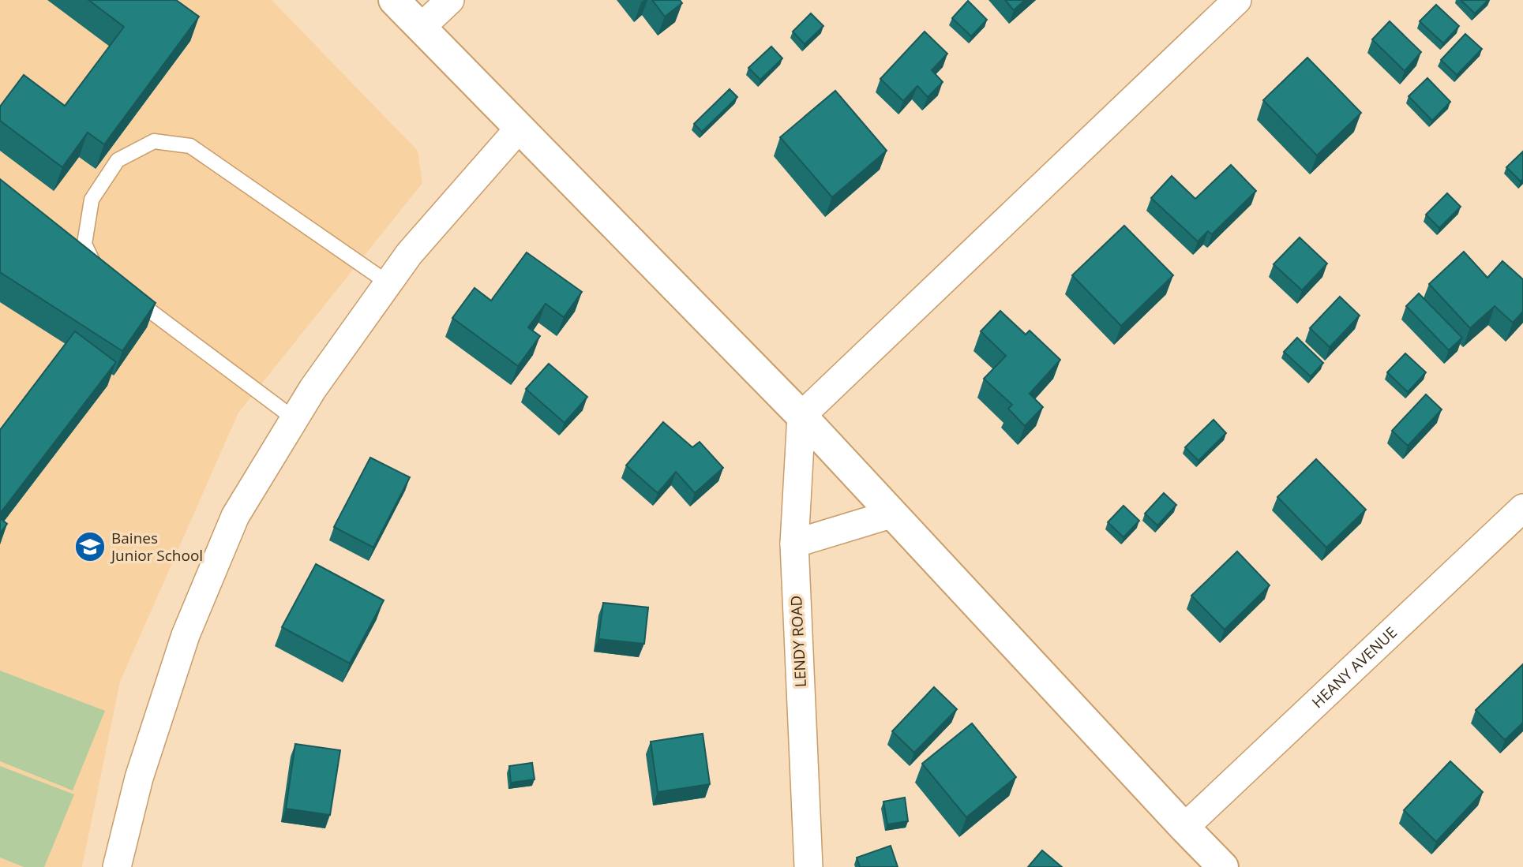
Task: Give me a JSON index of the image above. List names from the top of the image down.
{
  "streets": {
    "street": ["LENDY ROAD", "HEANY AVENUE"]
  },
  "places": {
    "school or university": ["Baines Junior School"]
  }
}
